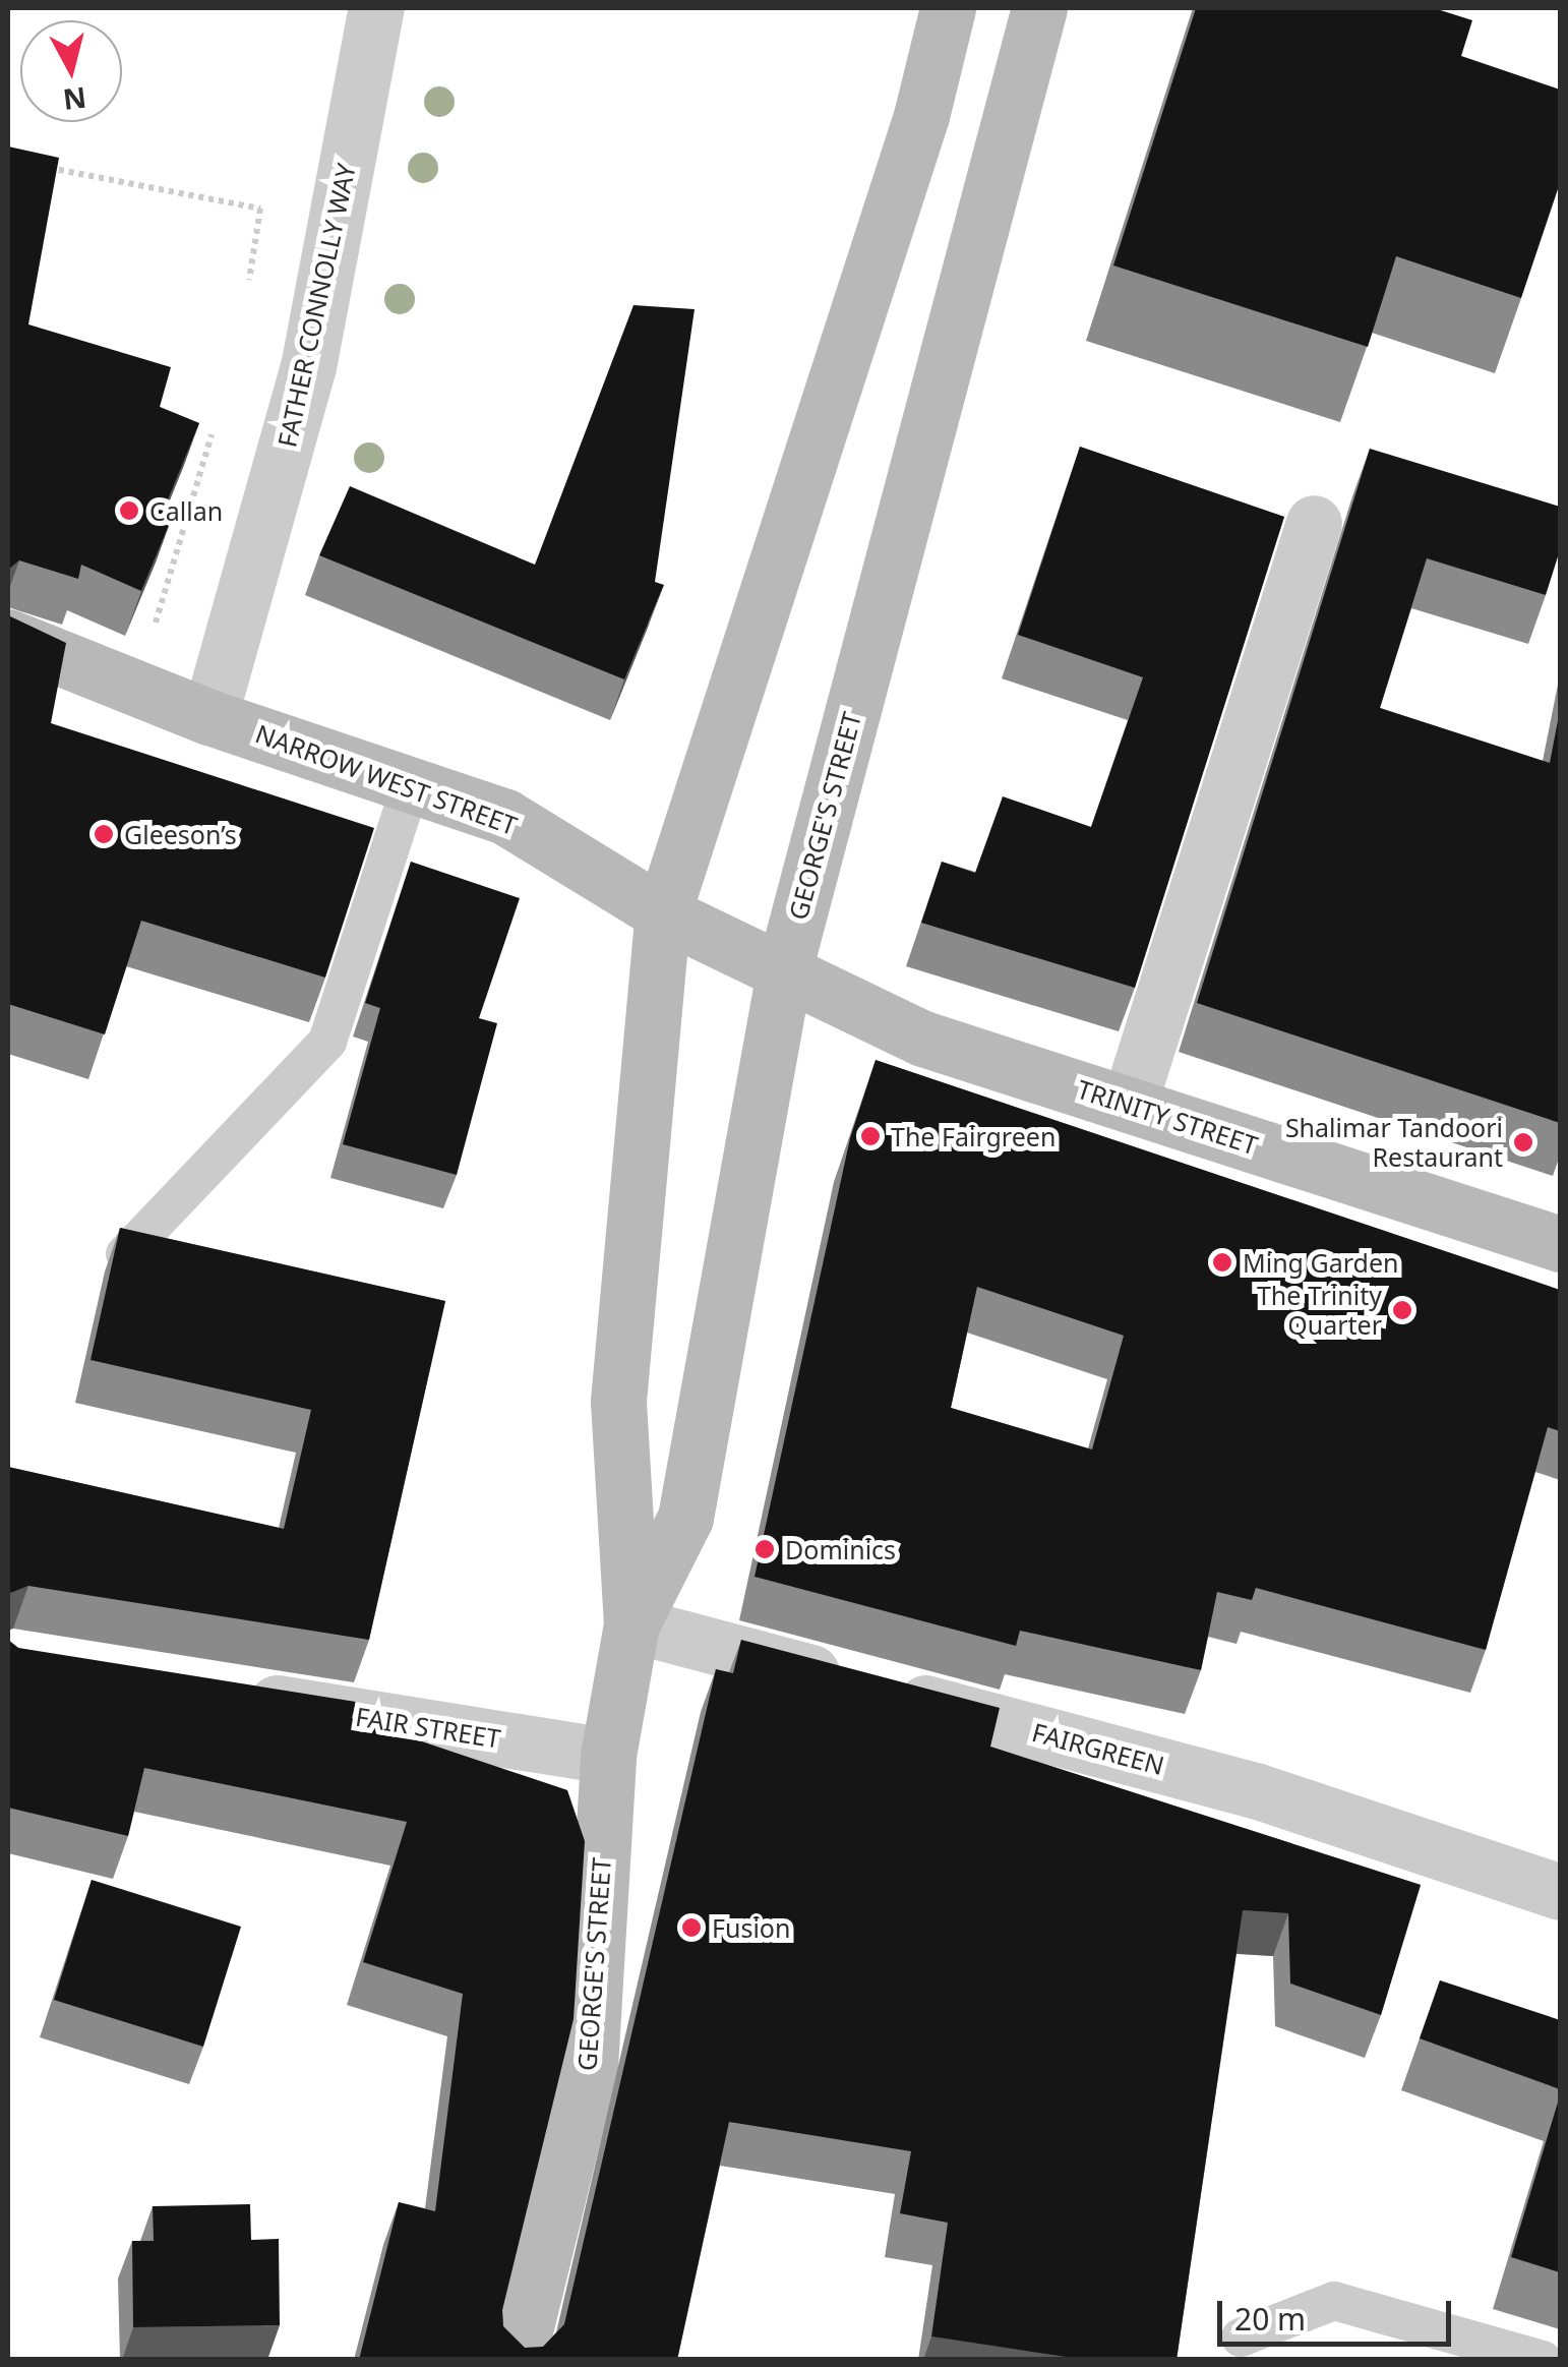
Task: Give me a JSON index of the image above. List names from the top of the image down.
{
  "streets": {
    "main road": ["NARROW WEST STREET", "GEORGE'S STREET", "TRINITY STREET"],
    "street": ["FATHER CONNOLLY WAY", "FAIR STREET", "FAIRGREEN"]
  },
  "crossings": [
    ["FATHER CONNOLLY WAY", "NARROW WEST STREET"],
    ["NARROW WEST STREET", "GEORGE'S STREET"],
    ["NARROW WEST STREET", "TRINITY STREET"],
    ["GEORGE'S STREET", "TRINITY STREET"],
    ["GEORGE'S STREET", "FAIR STREET"],
    ["GEORGE'S STREET", "FAIRGREEN"]
  ],
  "places": [
    "Callan",
    "Gleeson’s",
    "The Fairgreen",
    "Shalimar Tandoori Restaurant",
    "Ming Garden",
    "The Trinity Quarter",
    "Dominics",
    "Fusion"
  ],
  "scale_bar": "20 m",
  "north": "bottom"
}
